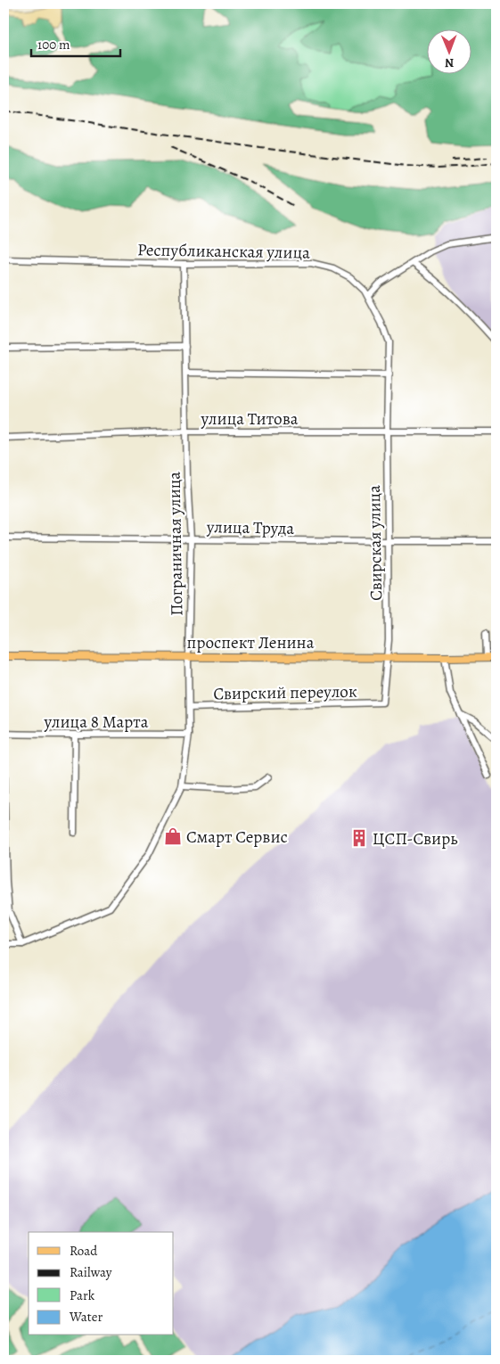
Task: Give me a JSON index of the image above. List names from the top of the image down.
{
  "streets": {
    "main road": ["проспект Ленина"],
    "street": [
      "Республиканская улица",
      "улица Титова",
      "улица Труда",
      "Свирская улица",
      "Пограничная улица",
      "Свирский переулок",
      "улица 8 Марта"
    ]
  },
  "crossings": [
    ["Республиканская улица", "Свирская улица"],
    ["Республиканская улица", "Пограничная улица"],
    ["улица Титова", "Свирская улица"],
    ["улица Титова", "Пограничная улица"],
    ["улица Труда", "Свирская улица"],
    ["улица Труда", "Пограничная улица"],
    ["Свирская улица", "проспект Ленина"],
    ["Свирская улица", "Свирский переулок"],
    ["Пограничная улица", "проспект Ленина"],
    ["Пограничная улица", "Свирский переулок"],
    ["Пограничная улица", "улица 8 Марта"]
  ],
  "places": {
    "shop": ["Смарт Сервис"],
    "building": ["ЦСП-Свирь"]
  },
  "legend": [
    "Road",
    "Railway",
    "Park",
    "Water"
  ],
  "scale_bar": "100 m",
  "north": "bottom"
}
